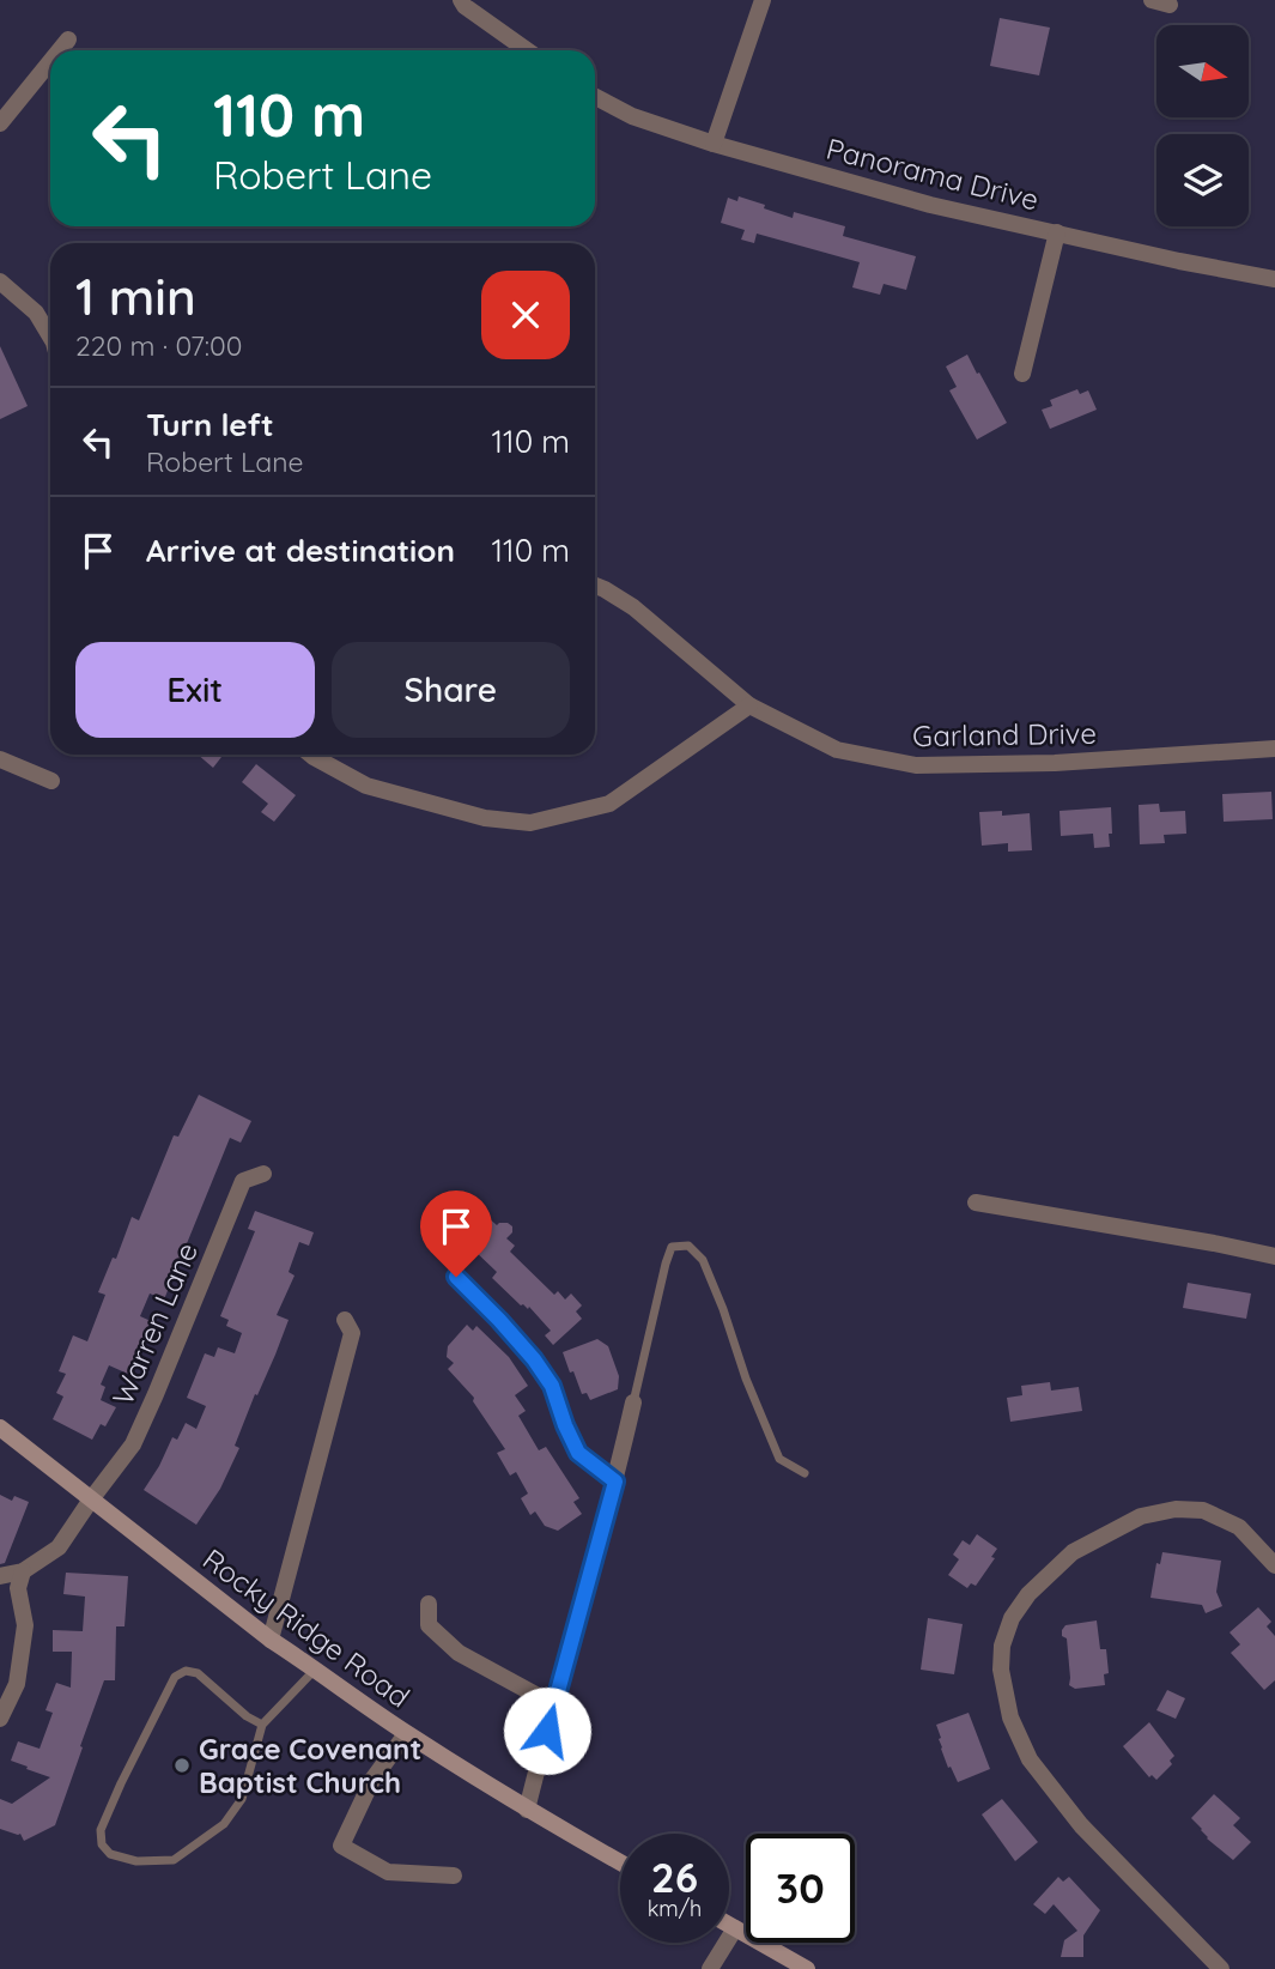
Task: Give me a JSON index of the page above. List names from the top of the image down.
{
  "streets": {
    "main road": ["Rocky Ridge Road"],
    "street": ["Panorama Drive", "Garland Drive", "Warren Lane"]
  },
  "crossings": [
    ["Warren Lane", "Rocky Ridge Road"]
  ],
  "places": ["Grace Covenant Baptist Church"],
  "north": "right",
  "page": {
    "turn": ["110 m", "Robert Lane"],
    "heading": ["1 min", "220 m · 07:00"],
    "list": [
      {
        "name": "Turn left",
        "note": "Robert Lane",
        "value": "110 m"
      },
      {
        "name": "Arrive at destination",
        "value": "110 m"
      }
    ],
    "buttons": ["Exit", "Share"],
    "speed": "26 km/h",
    "limit": "30"
  }
}
